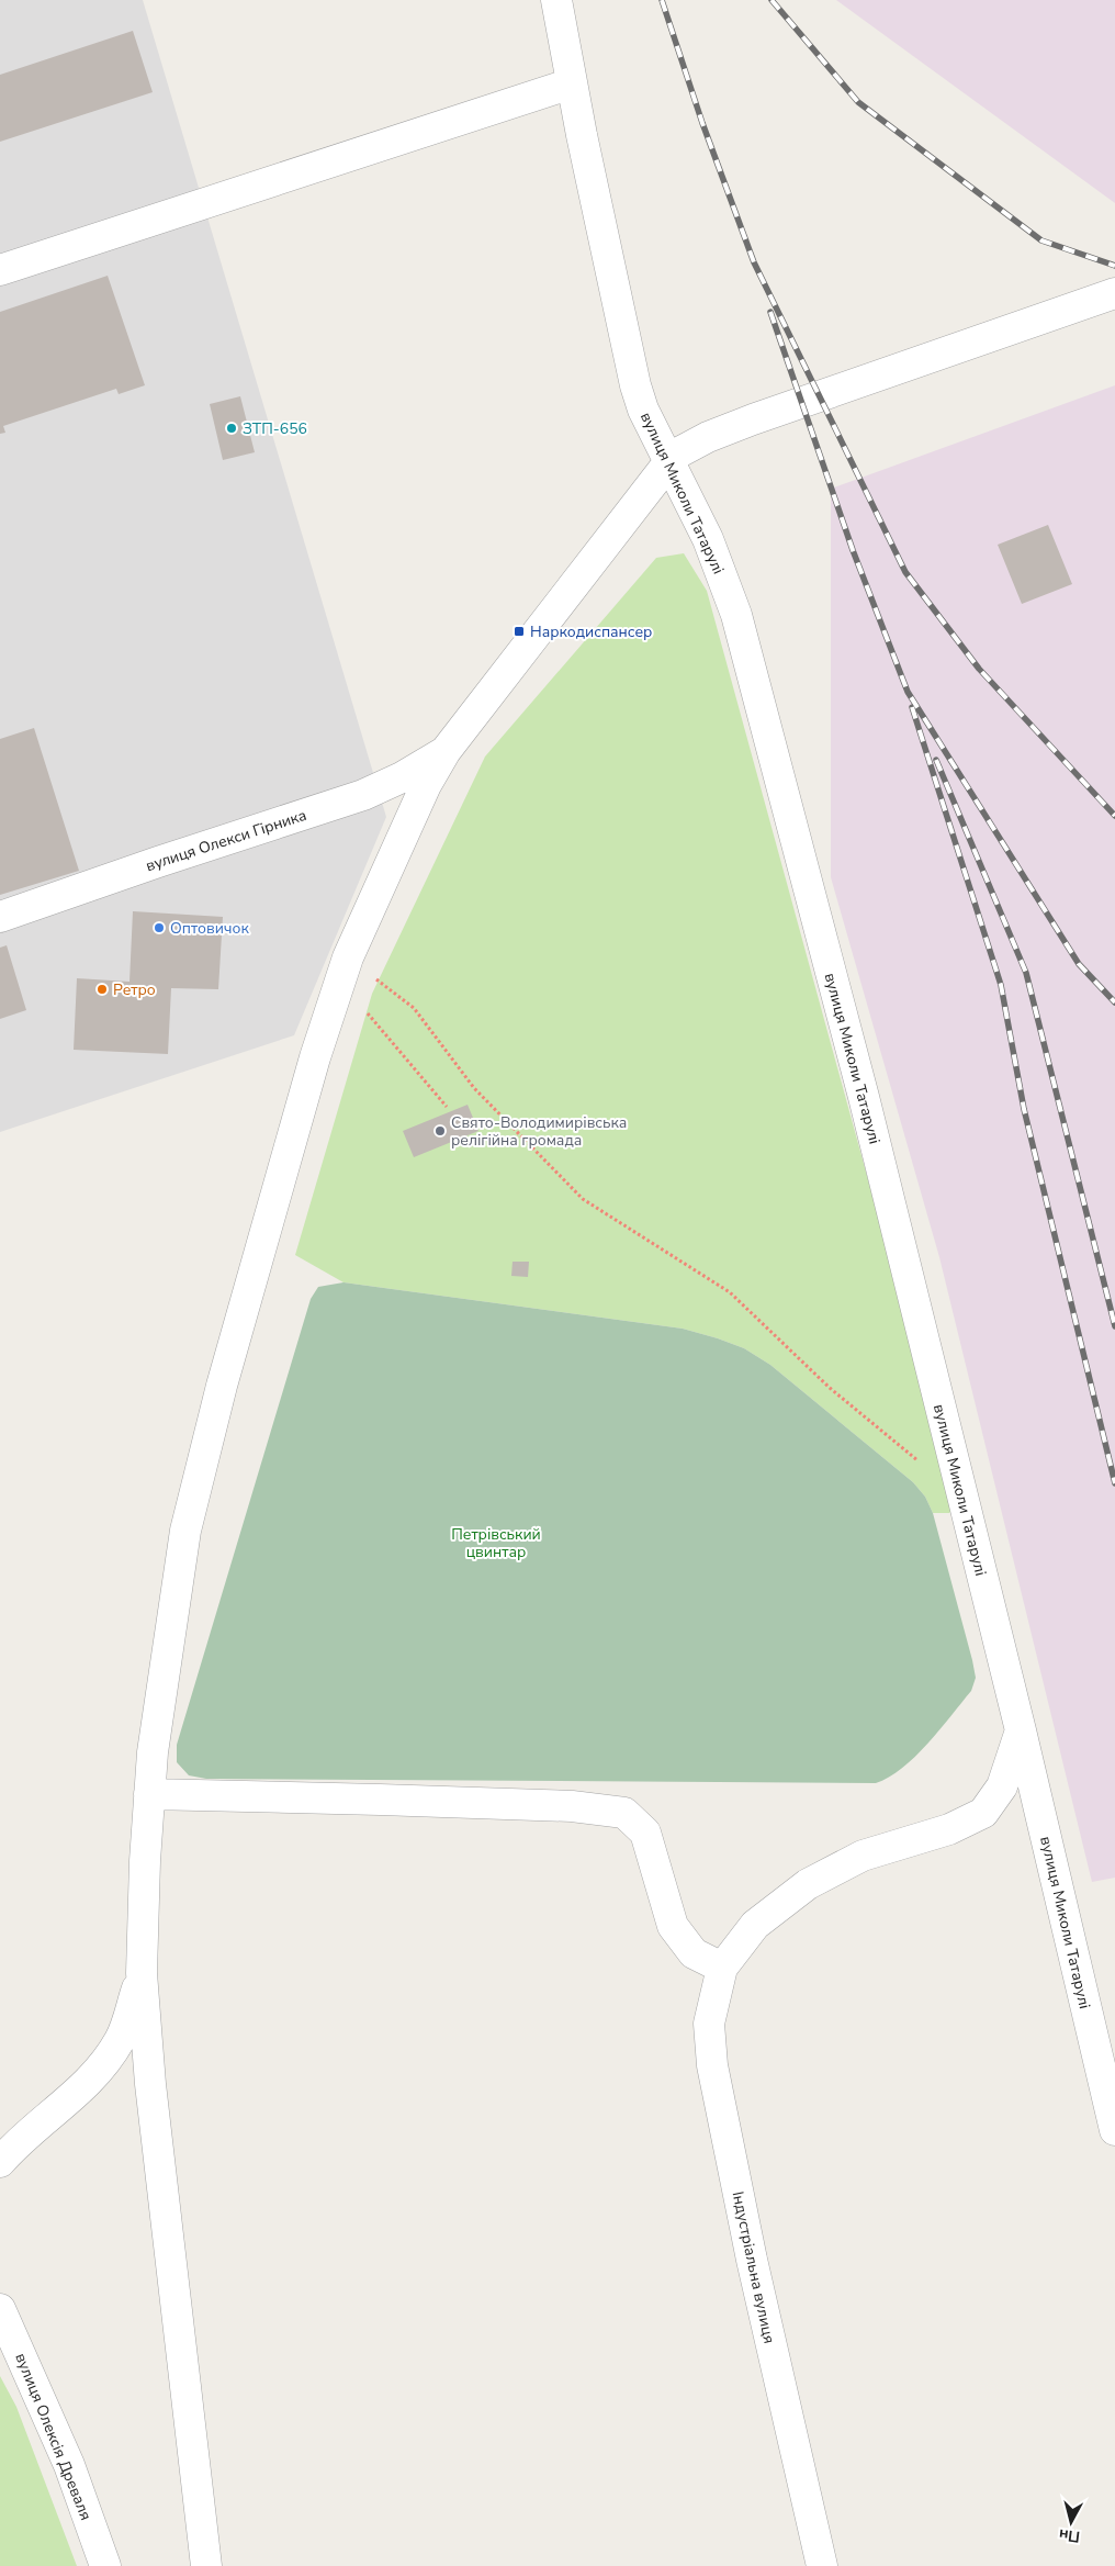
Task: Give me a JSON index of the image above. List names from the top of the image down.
{
  "streets": {
    "street": [
      "вулиця Миколи Татарулі",
      "вулиця Олекси Гірника",
      "Індустріальна вулиця",
      "вулиця Олексія Древаля"
    ]
  },
  "parks": ["Петрівський цвинтар"],
  "places": {
    "other": [
      "ЗТП-656",
      "Оптовичок",
      "Ретро",
      "Свято-Володимирівська релігійна громада"
    ],
    "transit": ["Наркодиспансер"]
  },
  "north": "bottom"
}
